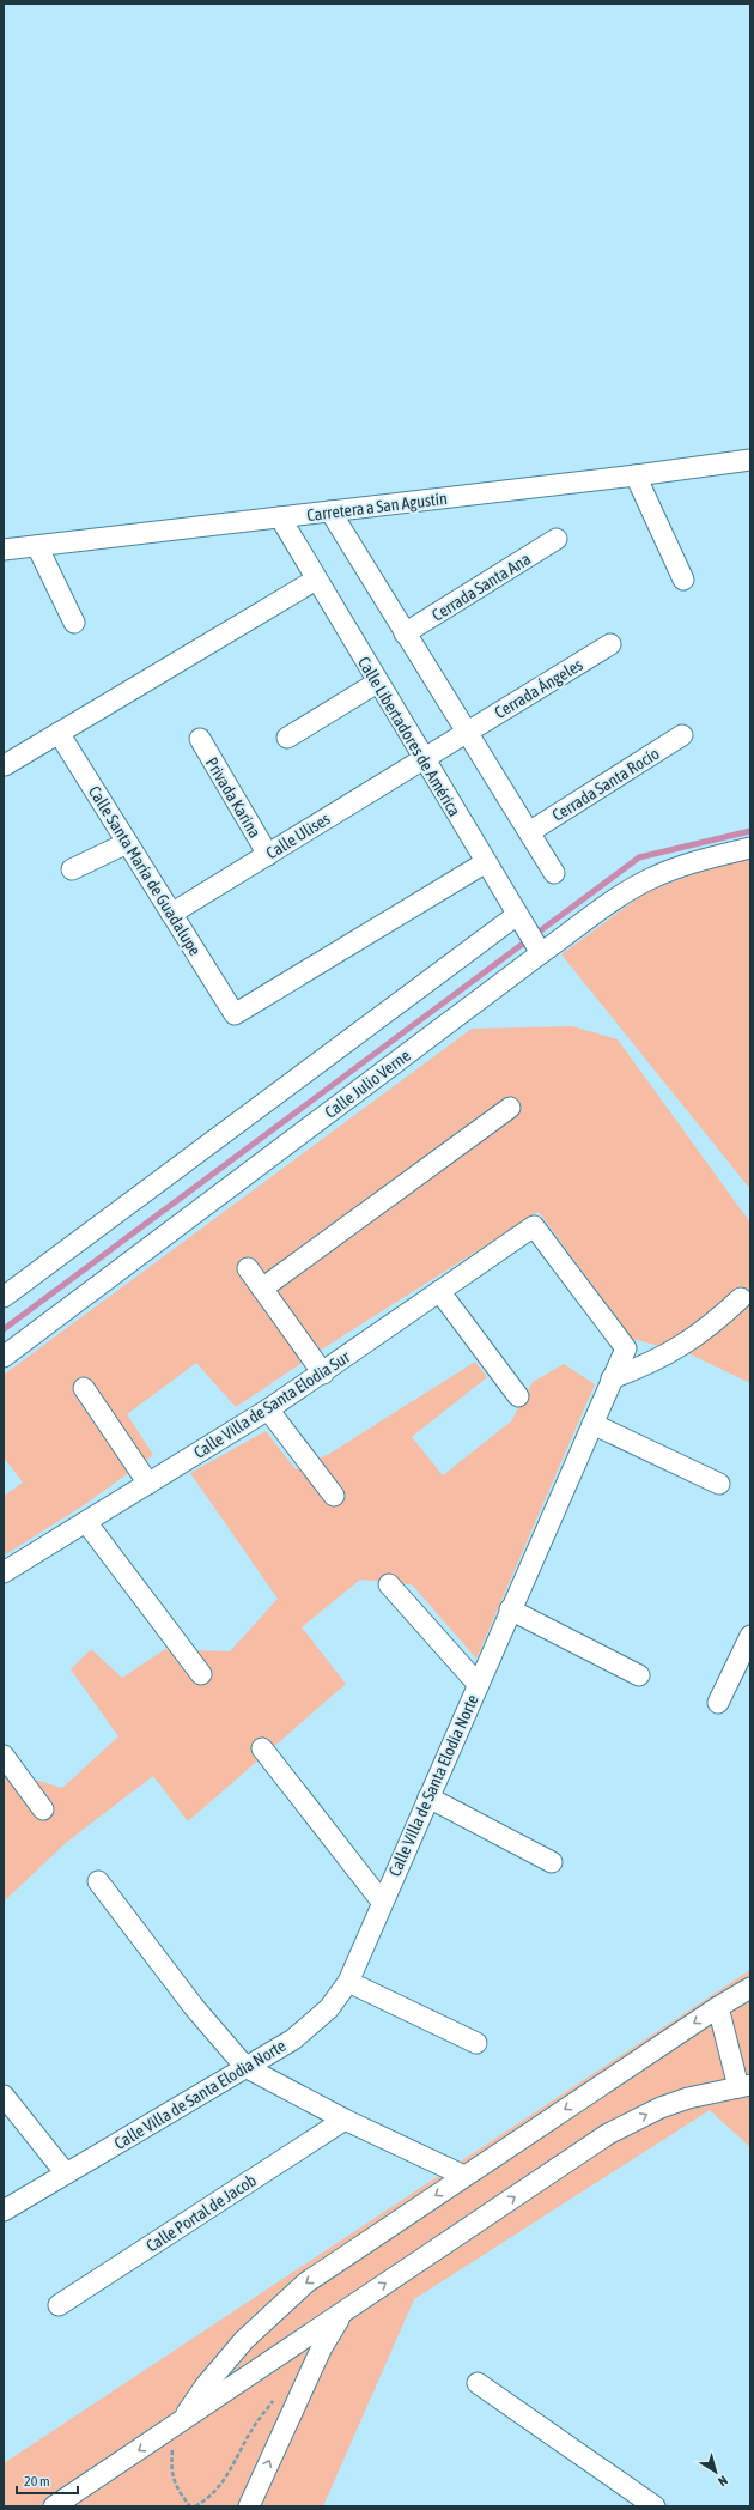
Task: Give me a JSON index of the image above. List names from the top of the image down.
{
  "streets": {
    "street": [
      "Carretera a San Agustín",
      "Cerrada Santa Ana",
      "Cerrada Ángeles",
      "Calle Libertadores de América",
      "Cerrada Santa Rocío",
      "Privada Karina",
      "Calle Ulises",
      "Calle Santa María de Guadalupe",
      "Calle Julio Verne",
      "Calle Villa de Santa Elodia Sur",
      "Calle Villa de Santa Elodia Norte",
      "Calle Portal de Jacob"
    ]
  },
  "crossings": [
    ["Carretera a San Agustín", "Calle Libertadores de América"],
    ["Cerrada Ángeles", "Calle Libertadores de América"],
    ["Cerrada Ángeles", "Calle Ulises"],
    ["Calle Libertadores de América", "Calle Ulises"],
    ["Calle Libertadores de América", "Calle Santa María de Guadalupe"],
    ["Calle Libertadores de América", "Calle Julio Verne"],
    ["Privada Karina", "Calle Ulises"],
    ["Calle Ulises", "Calle Santa María de Guadalupe"],
    ["Calle Villa de Santa Elodia Sur", "Calle Villa de Santa Elodia Norte"]
  ],
  "scale_bar": "20 m",
  "north": "bottom right"
}
